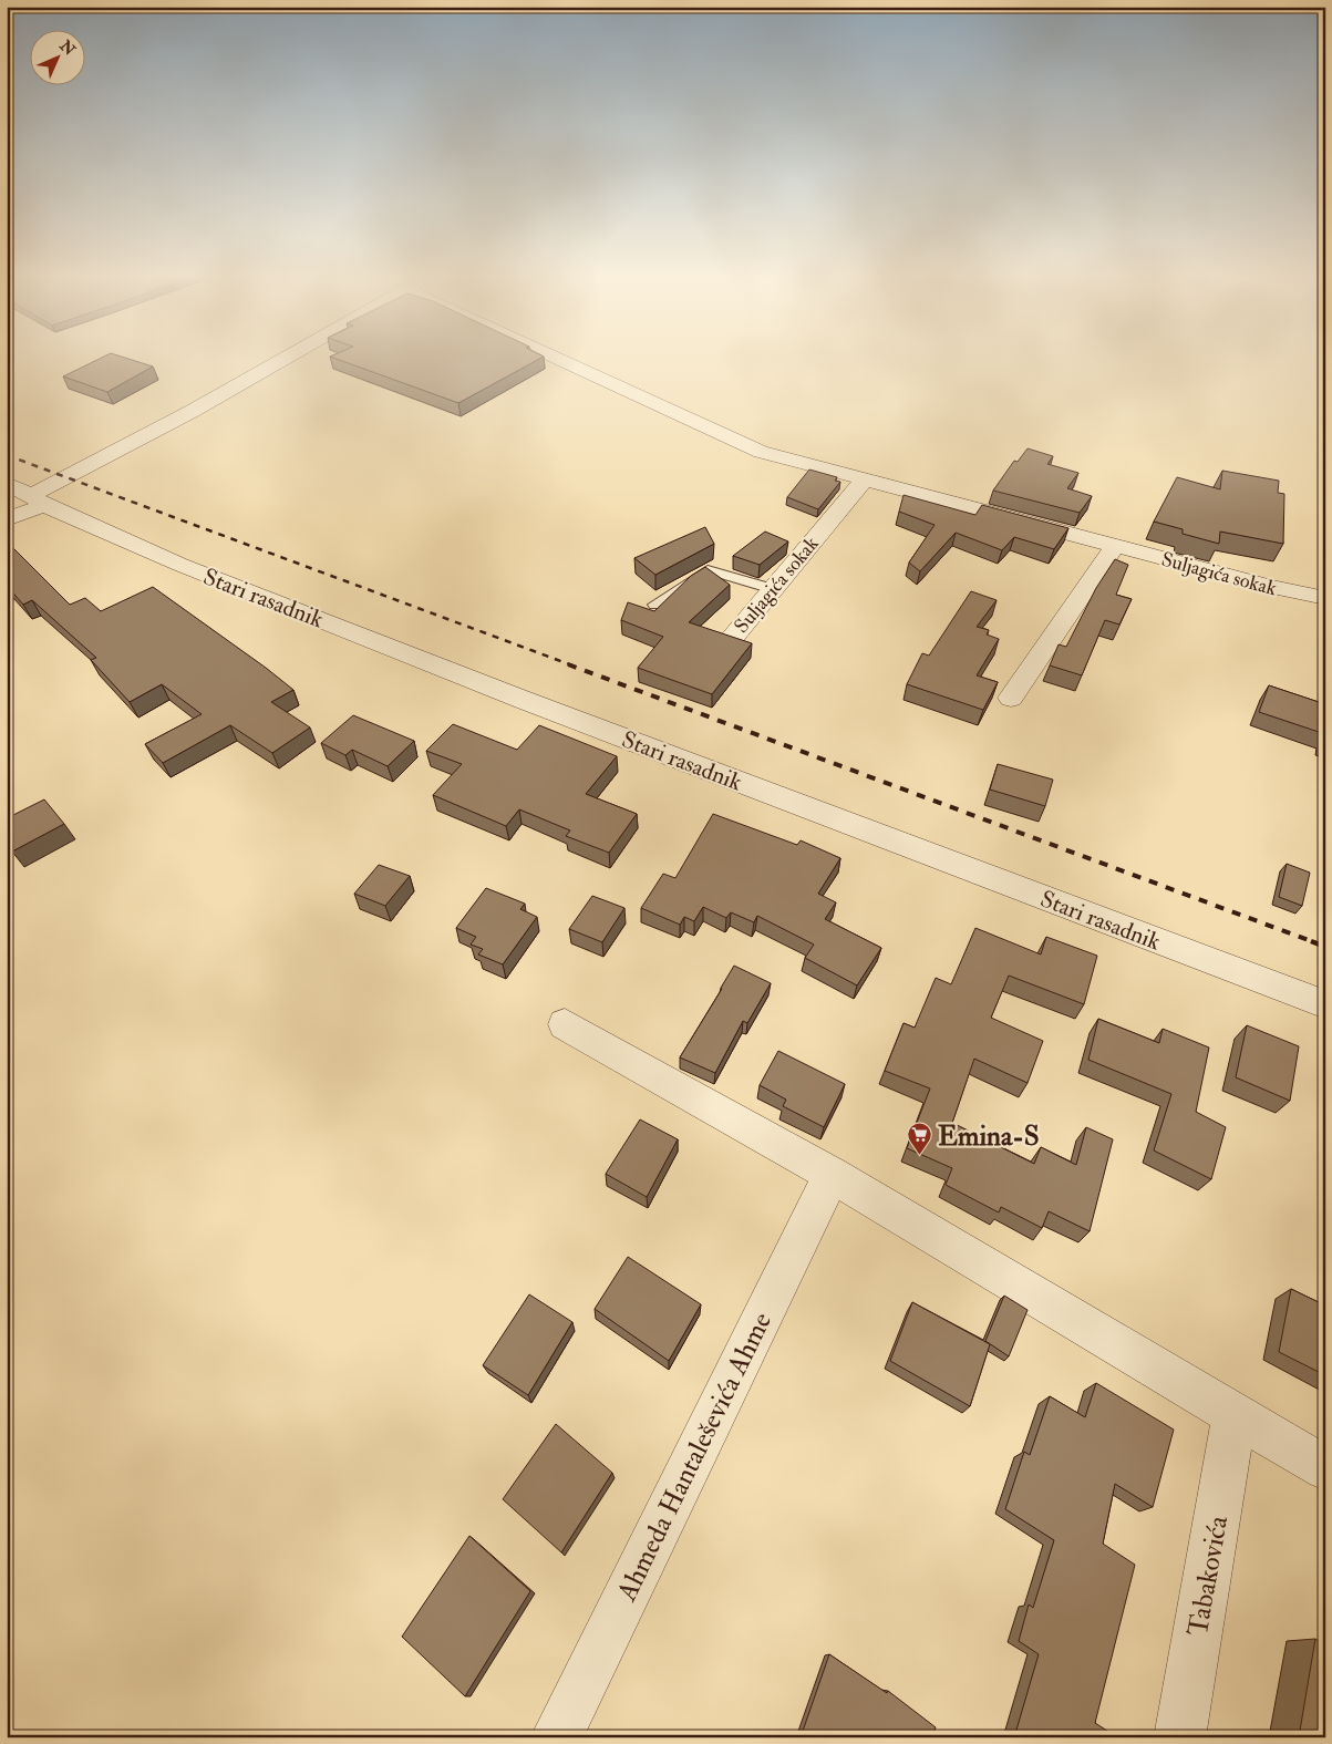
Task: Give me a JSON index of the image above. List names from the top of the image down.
{
  "streets": {
    "street": [
      "Suljagića sokak",
      "Stari rasadnik",
      "Ahmeda Hantaleševića Ahme",
      "Tabakovića"
    ]
  },
  "places": {
    "supermarket": ["Emina-S"]
  },
  "north": "top right"
}
